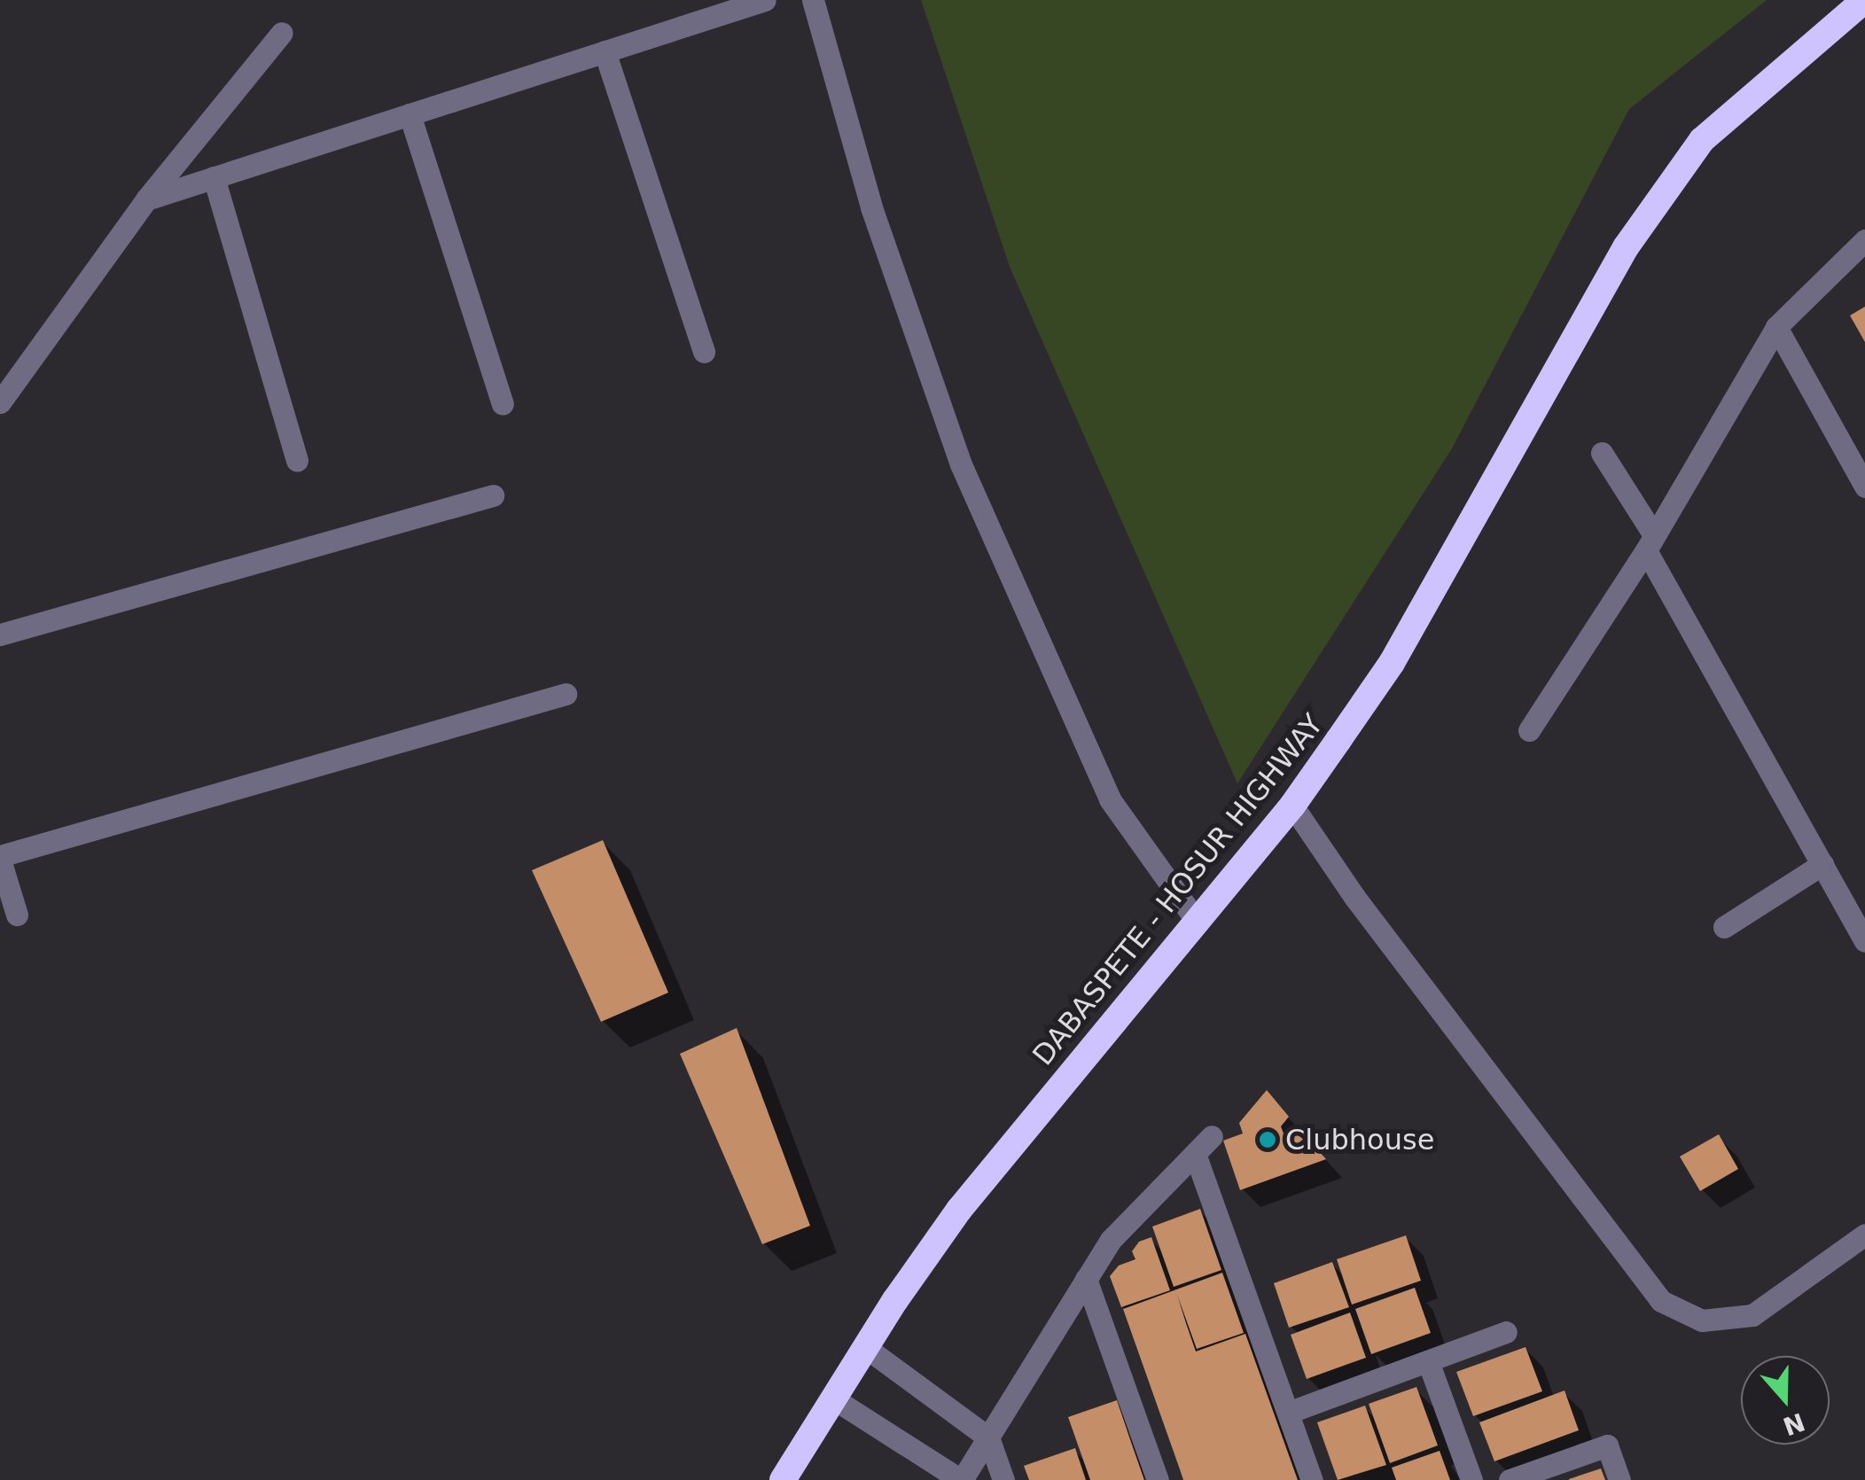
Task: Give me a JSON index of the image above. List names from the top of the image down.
{
  "streets": {
    "highway": ["DABASPETE - HOSUR HIGHWAY"]
  },
  "places": ["Clubhouse"],
  "north": "bottom"
}
